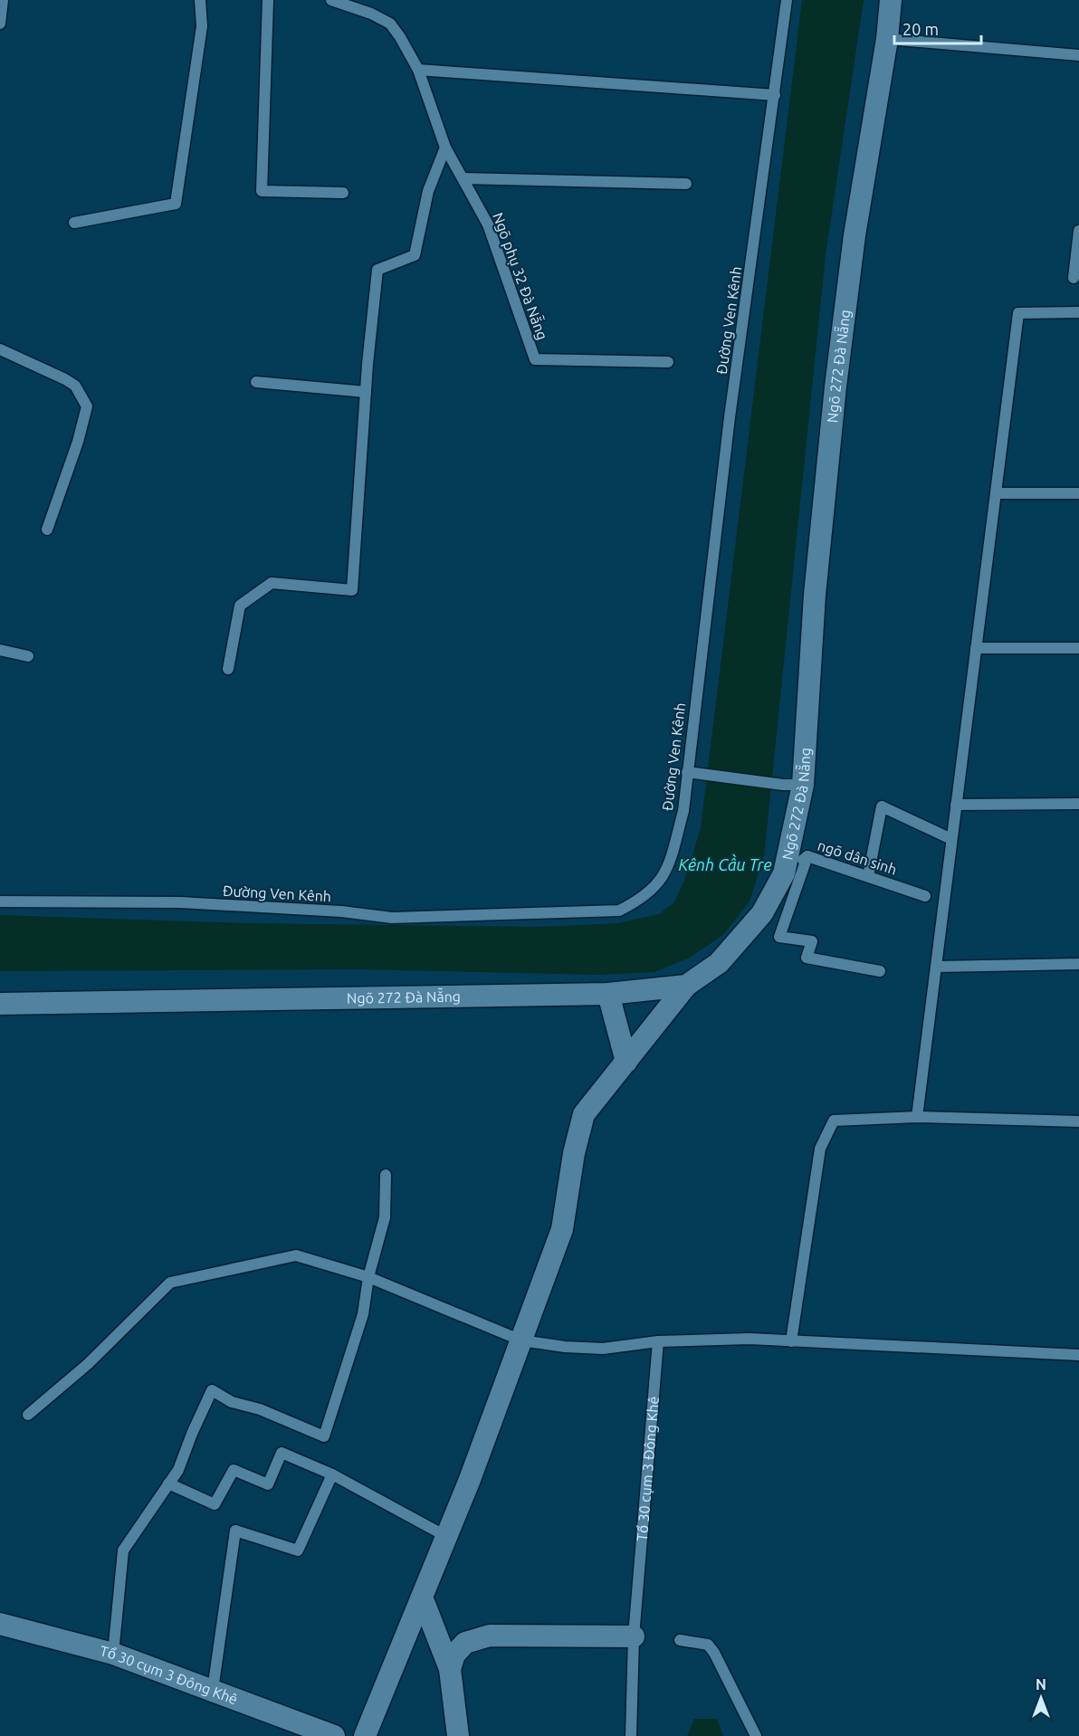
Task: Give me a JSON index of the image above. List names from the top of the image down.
{
  "streets": {
    "street": ["Ngõ 272 Đà Nẵng", "Tổ 30 cụm 3 Đông Khê"],
    "lane": ["Ngõ phụ 32 Đà Nẵng", "Đường Ven Kênh", "ngõ dân sinh"]
  },
  "crossings": [
    ["Ngõ 272 Đà Nẵng", "ngõ dân sinh"]
  ],
  "water": ["Kênh Cầu Tre"],
  "scale_bar": "20 m",
  "north": "top"
}
